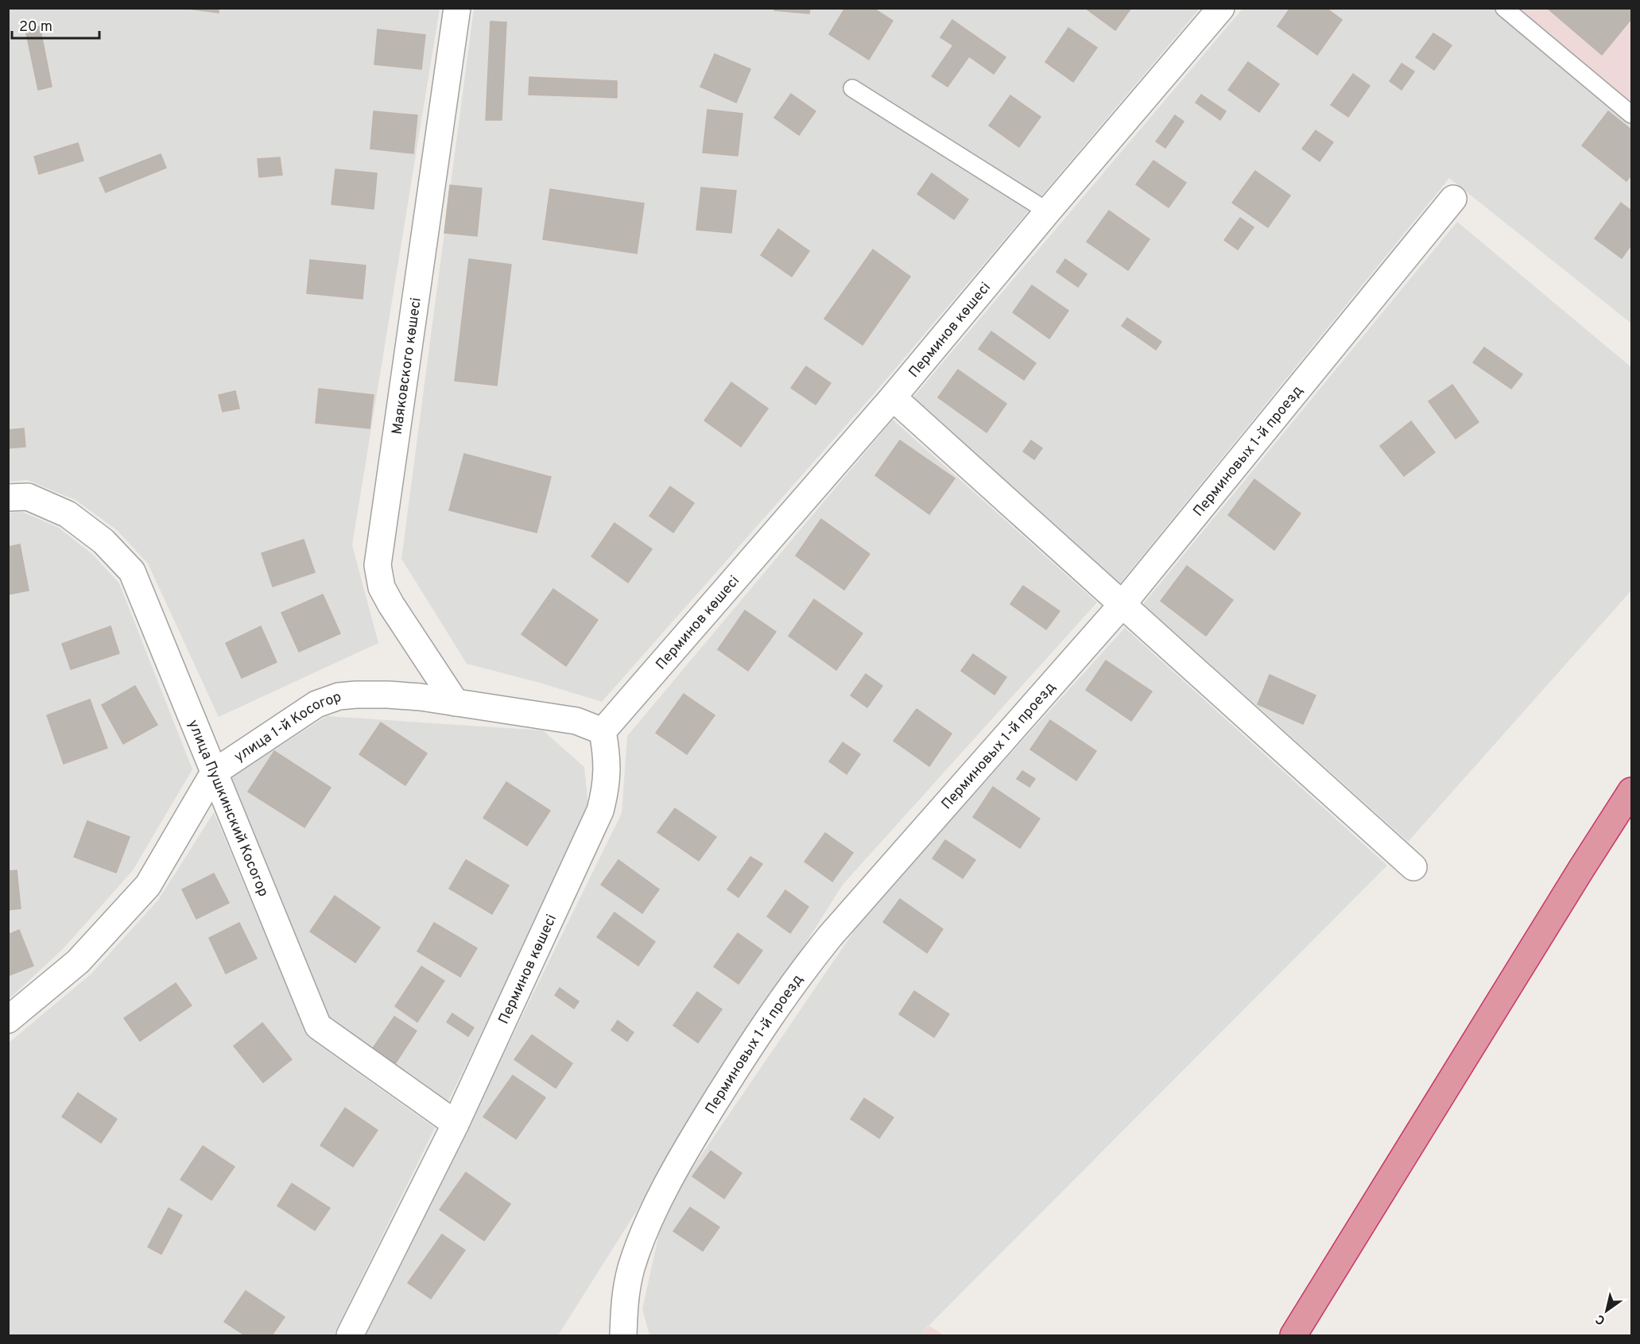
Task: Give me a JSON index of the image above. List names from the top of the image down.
{
  "streets": {
    "street": [
      "Перминов көшесі",
      "Маяковского көшесі",
      "Перминовых 1-й проезд",
      "улица 1-й Косогор",
      "улица Пушкинский Косогор"
    ]
  },
  "crossings": [
    ["Перминов көшесі", "улица 1-й Косогор"],
    ["Перминов көшесі", "улица Пушкинский Косогор"],
    ["Маяковского көшесі", "улица 1-й Косогор"],
    ["улица 1-й Косогор", "улица Пушкинский Косогор"]
  ],
  "scale_bar": "20 m",
  "north": "bottom left"
}
